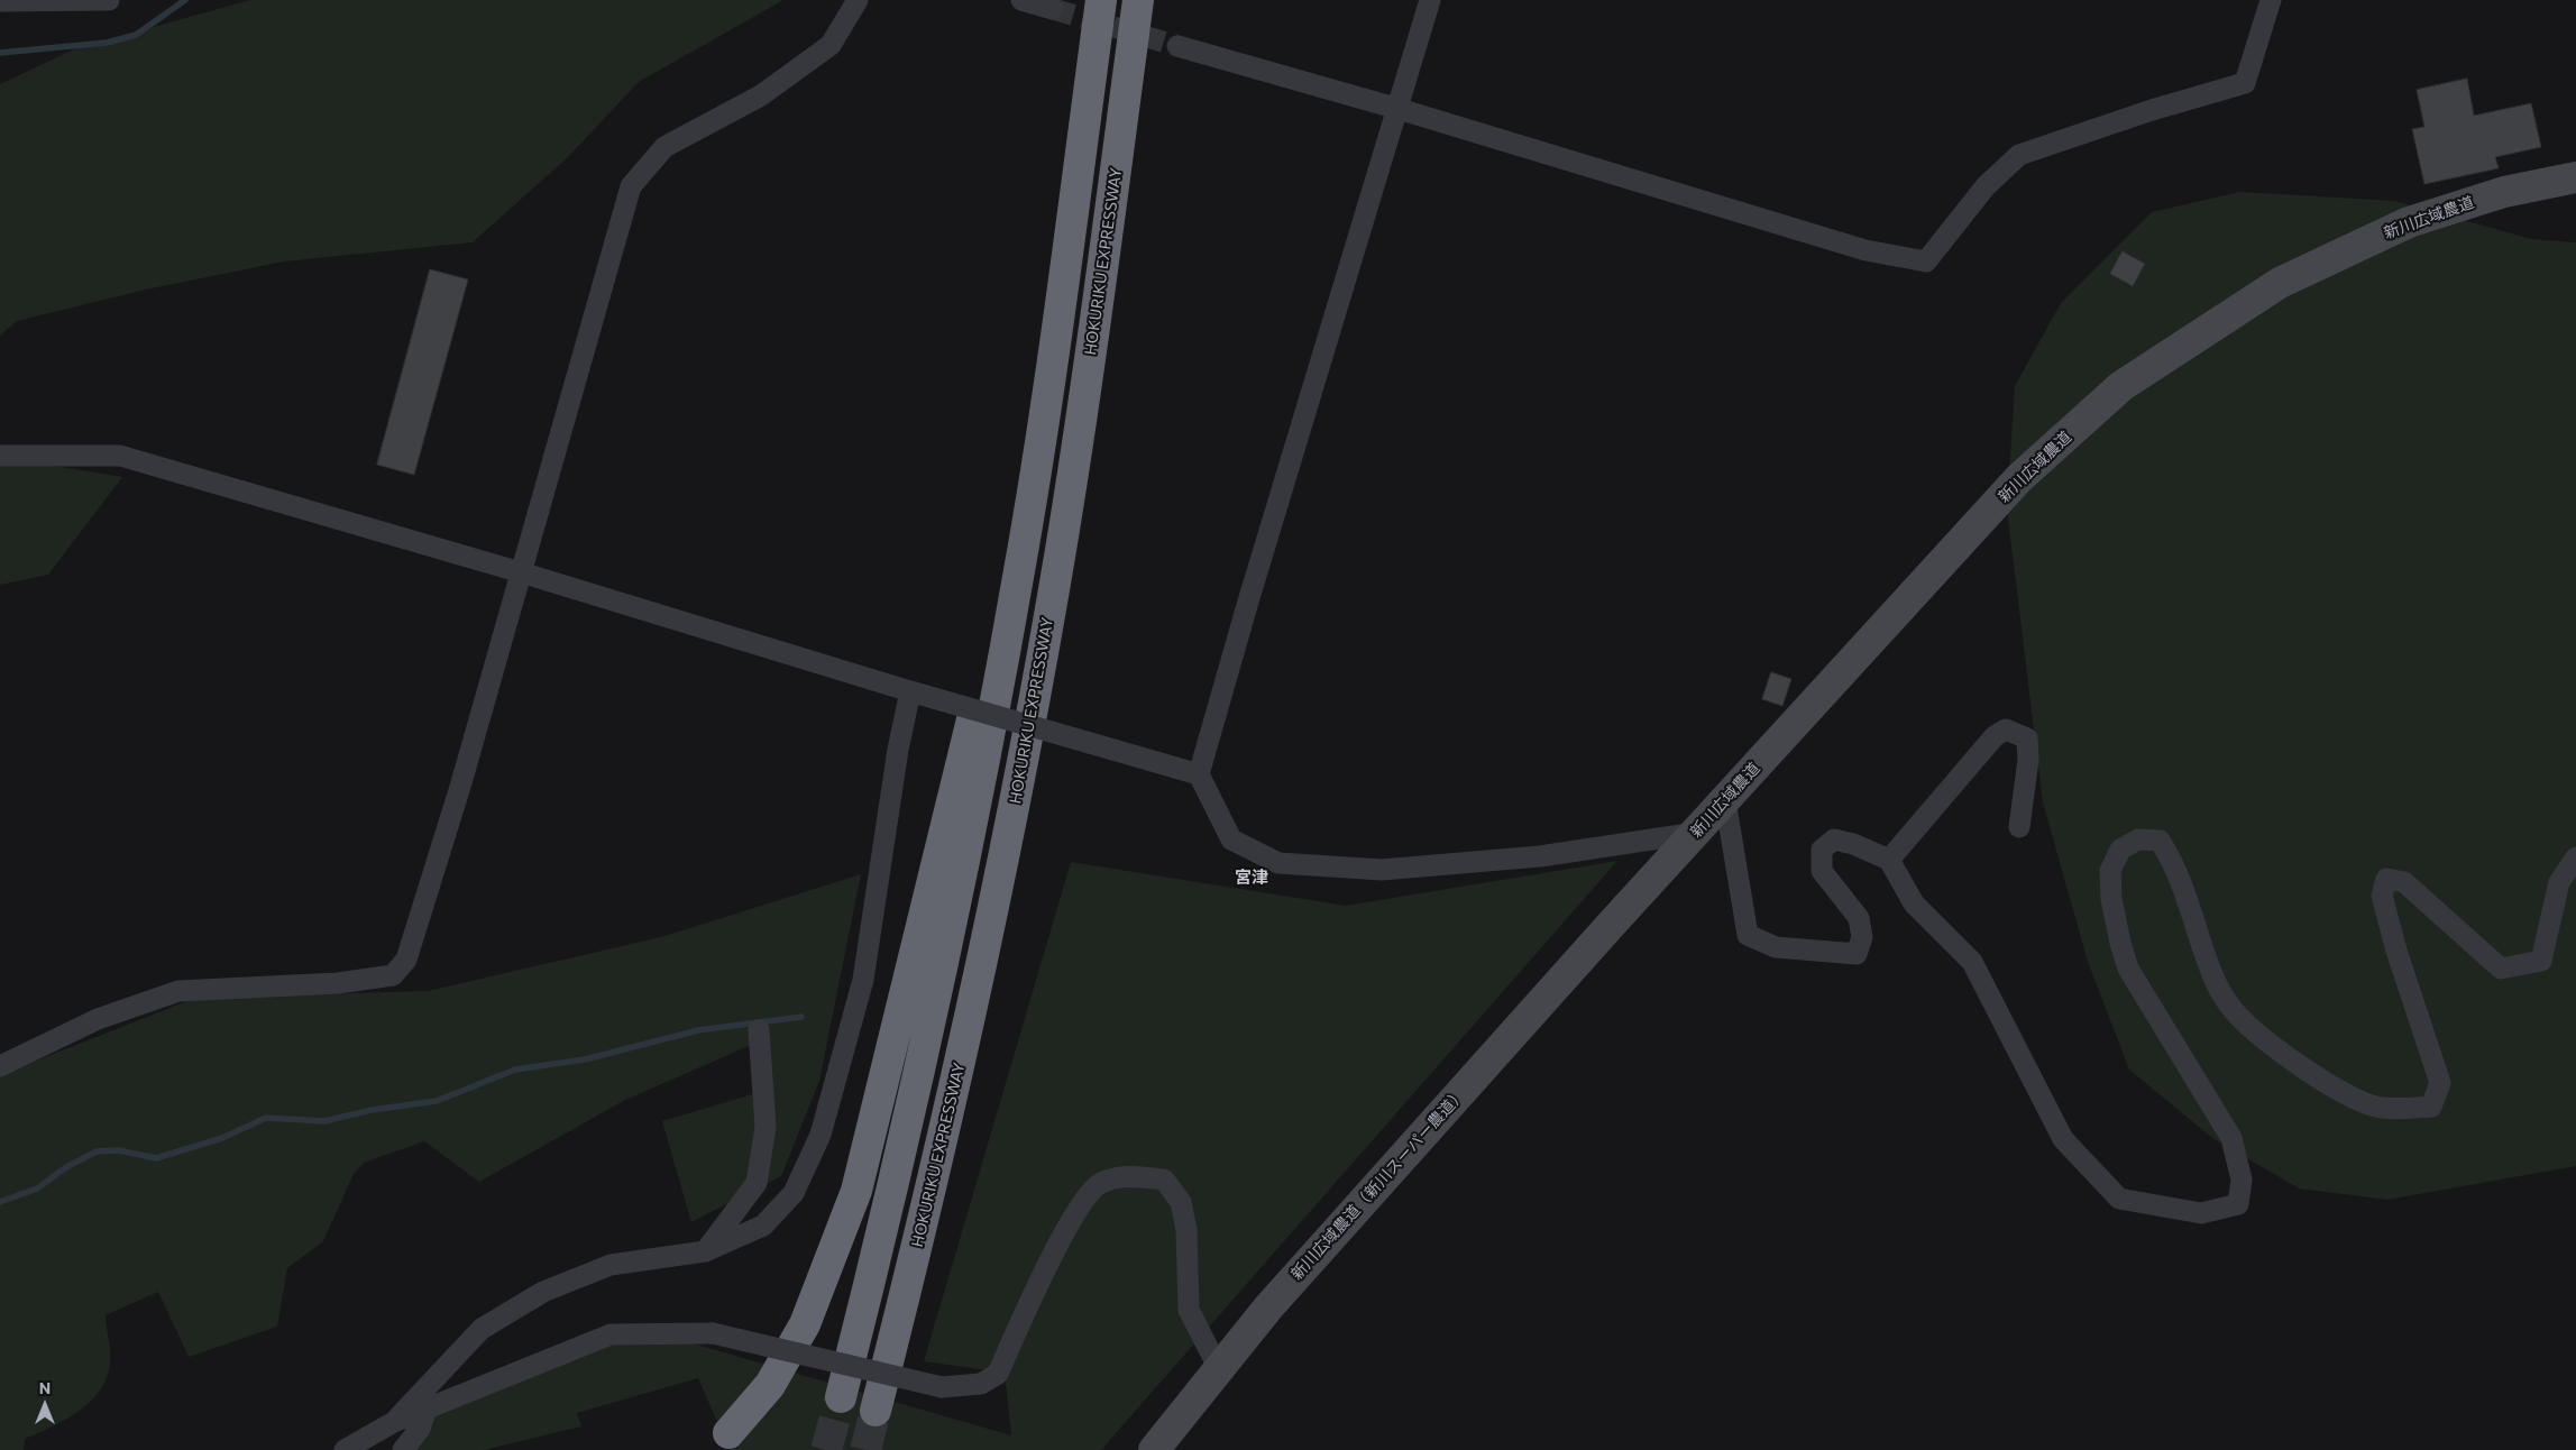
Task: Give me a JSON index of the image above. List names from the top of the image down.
{
  "streets": {
    "highway": ["HOKURIKU EXPRESSWAY"],
    "street": ["新川広域農道", "新川広域農道（新川スーパー農道）"]
  },
  "crossings": [
    ["新川広域農道", "新川広域農道（新川スーパー農道）"]
  ],
  "districts": ["宮津"],
  "north": "top"
}
